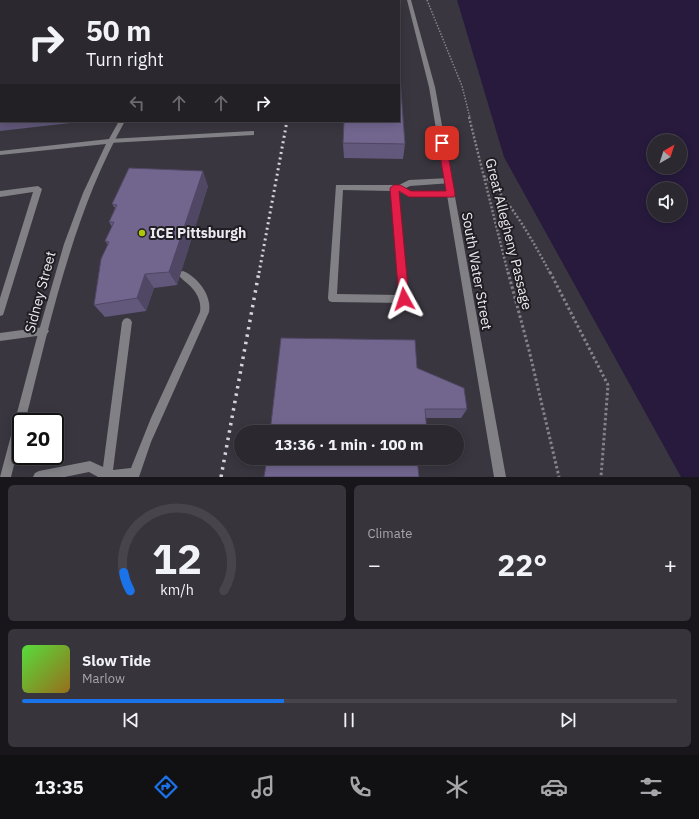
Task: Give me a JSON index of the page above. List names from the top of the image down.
{
  "streets": {
    "street": ["South Water Street", "Sidney Street"],
    "path": ["Great Allegheny Passage"]
  },
  "places": ["ICE Pittsburgh"],
  "north": "top right",
  "page": {
    "turn": ["50 m", "Turn right"],
    "limit": "20",
    "trip": "13:36 · 1 min · 100 m",
    "tile": "Climate",
    "heat": ["−", "22°", "+"],
    "song": ["Slow Tide", "Marlow"],
    "tabs": "13:35",
    "gauge": ["12", "km/h"]
  }
}
